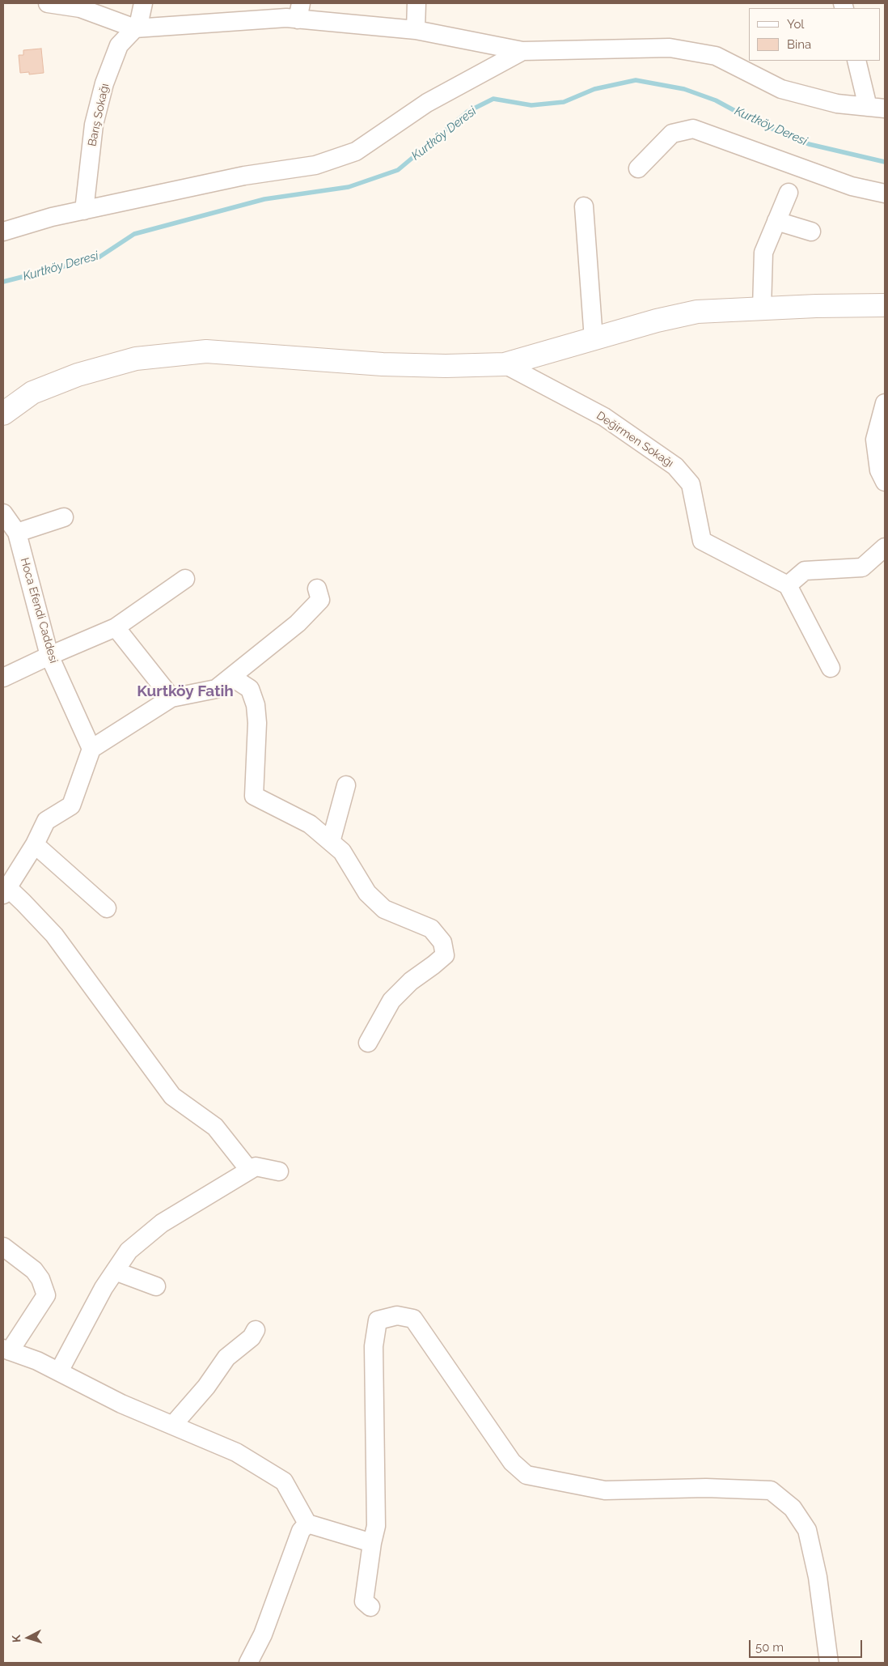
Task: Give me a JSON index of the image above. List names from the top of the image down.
{
  "streets": {
    "street": ["Barış Sokağı", "Değirmen Sokağı", "Hoca Efendi Caddesi"]
  },
  "districts": ["Kurtköy Fatih"],
  "water": ["Kurtköy Deresi"],
  "legend": ["Yol", "Bina"],
  "scale_bar": "50 m",
  "north": "left"
}
